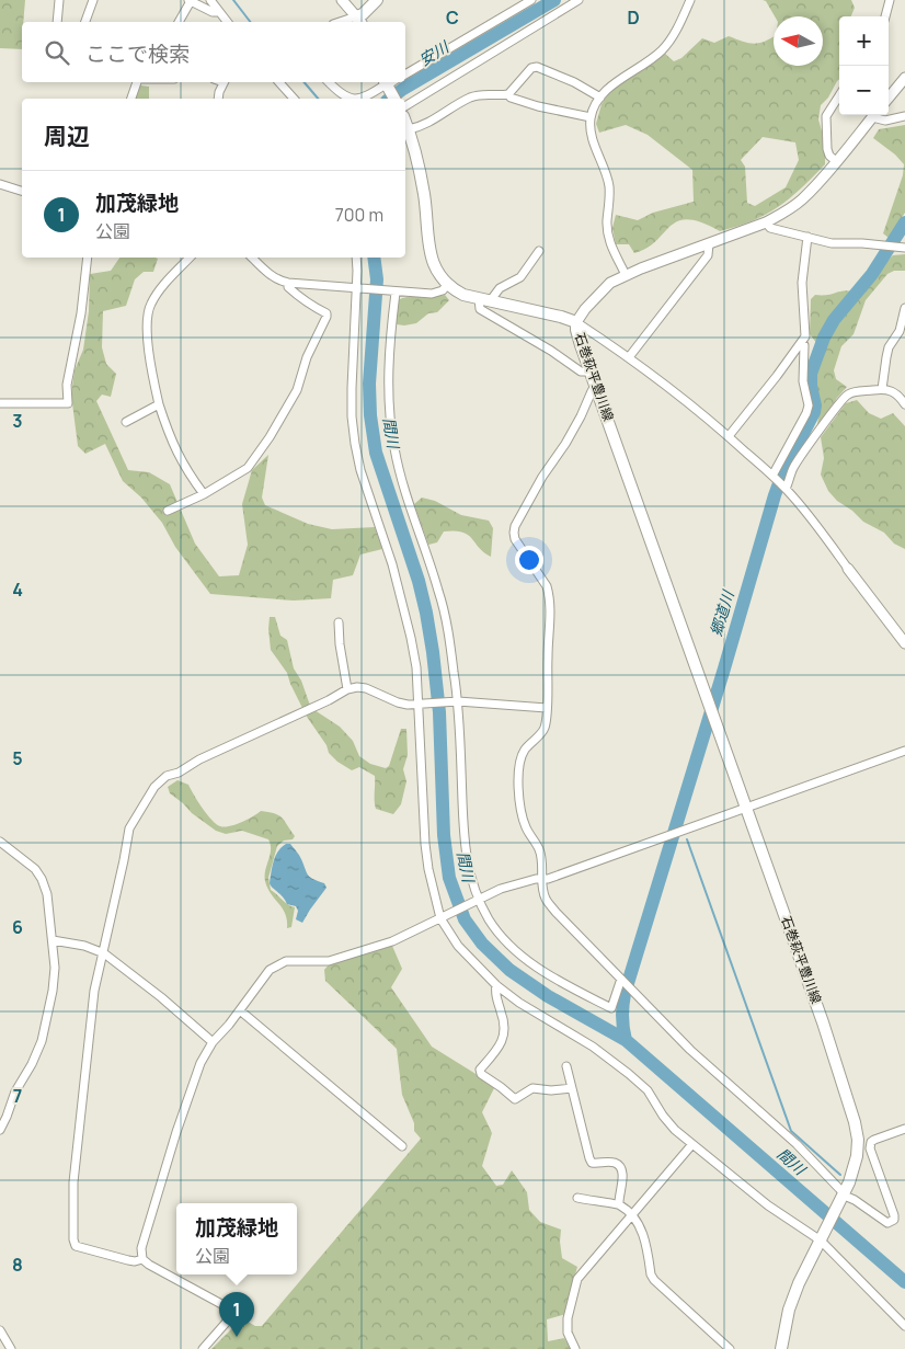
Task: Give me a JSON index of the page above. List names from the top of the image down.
{
  "streets": {
    "main road": ["石巻萩平豊川線"]
  },
  "water": ["安川", "間川", "郷道川"],
  "north": "left",
  "page": {
    "map_buttons": ["+", "−"],
    "search": "ここで検索",
    "heading": "周辺",
    "list": [
      {
        "mark": "1",
        "name": "加茂緑地",
        "note": "公園",
        "value": "700 m"
      }
    ],
    "popup": ["加茂緑地", "公園"],
    "pins": "1"
  },
  "grid": {
    "columns": ["C", "D"],
    "rows": [
      "3",
      "4",
      "5",
      "6",
      "7",
      "8"
    ]
  }
}
